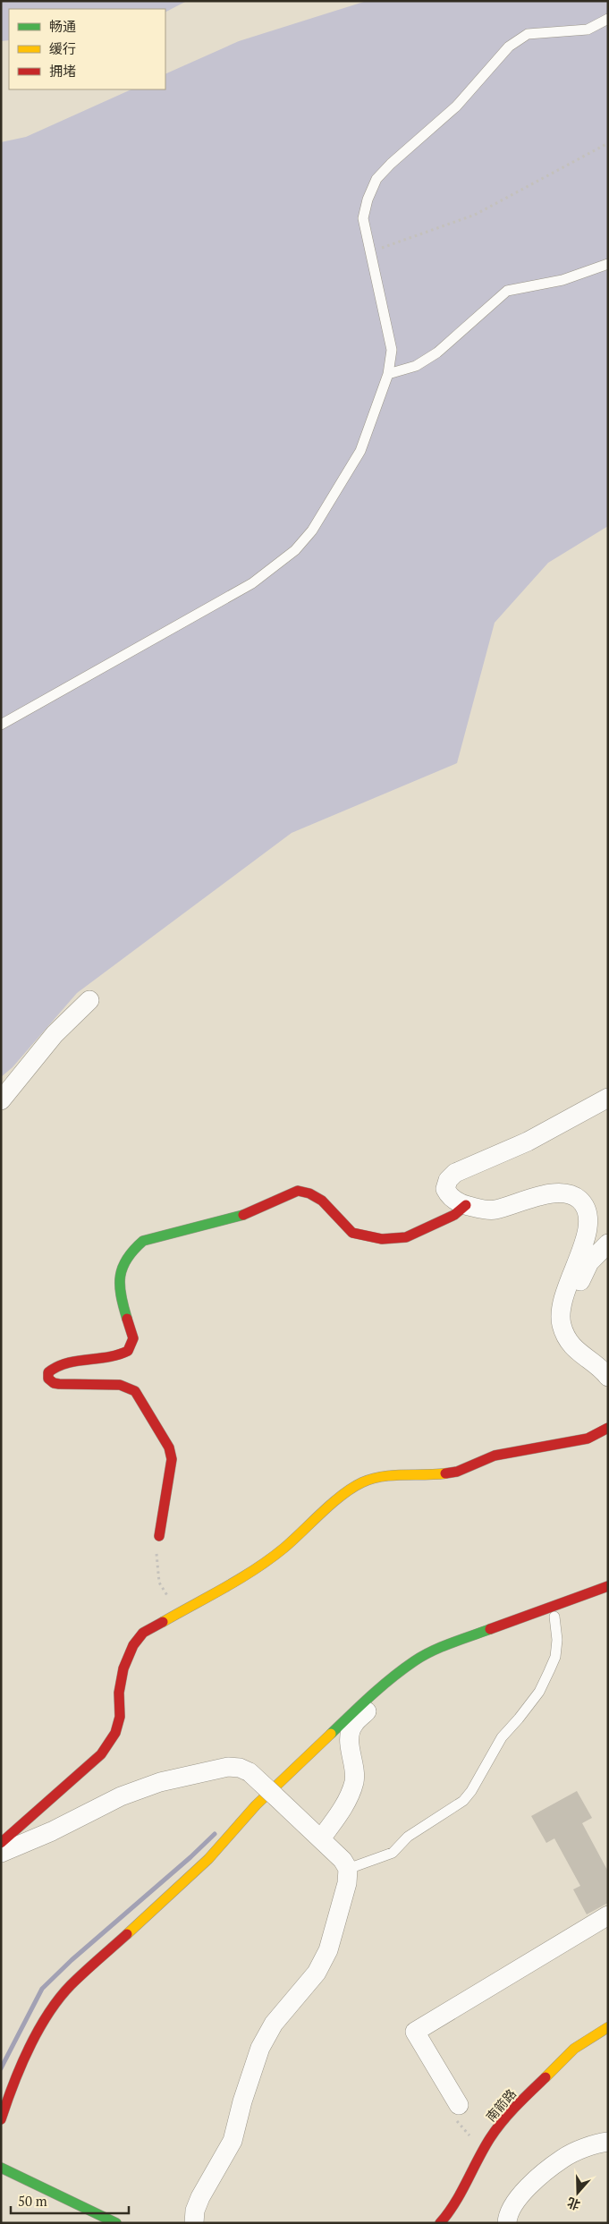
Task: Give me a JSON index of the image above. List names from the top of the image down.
{
  "streets": {
    "street": ["南箭路"]
  },
  "legend": ["畅通", "缓行", "拥堵"],
  "scale_bar": "50 m",
  "north": "bottom"
}
